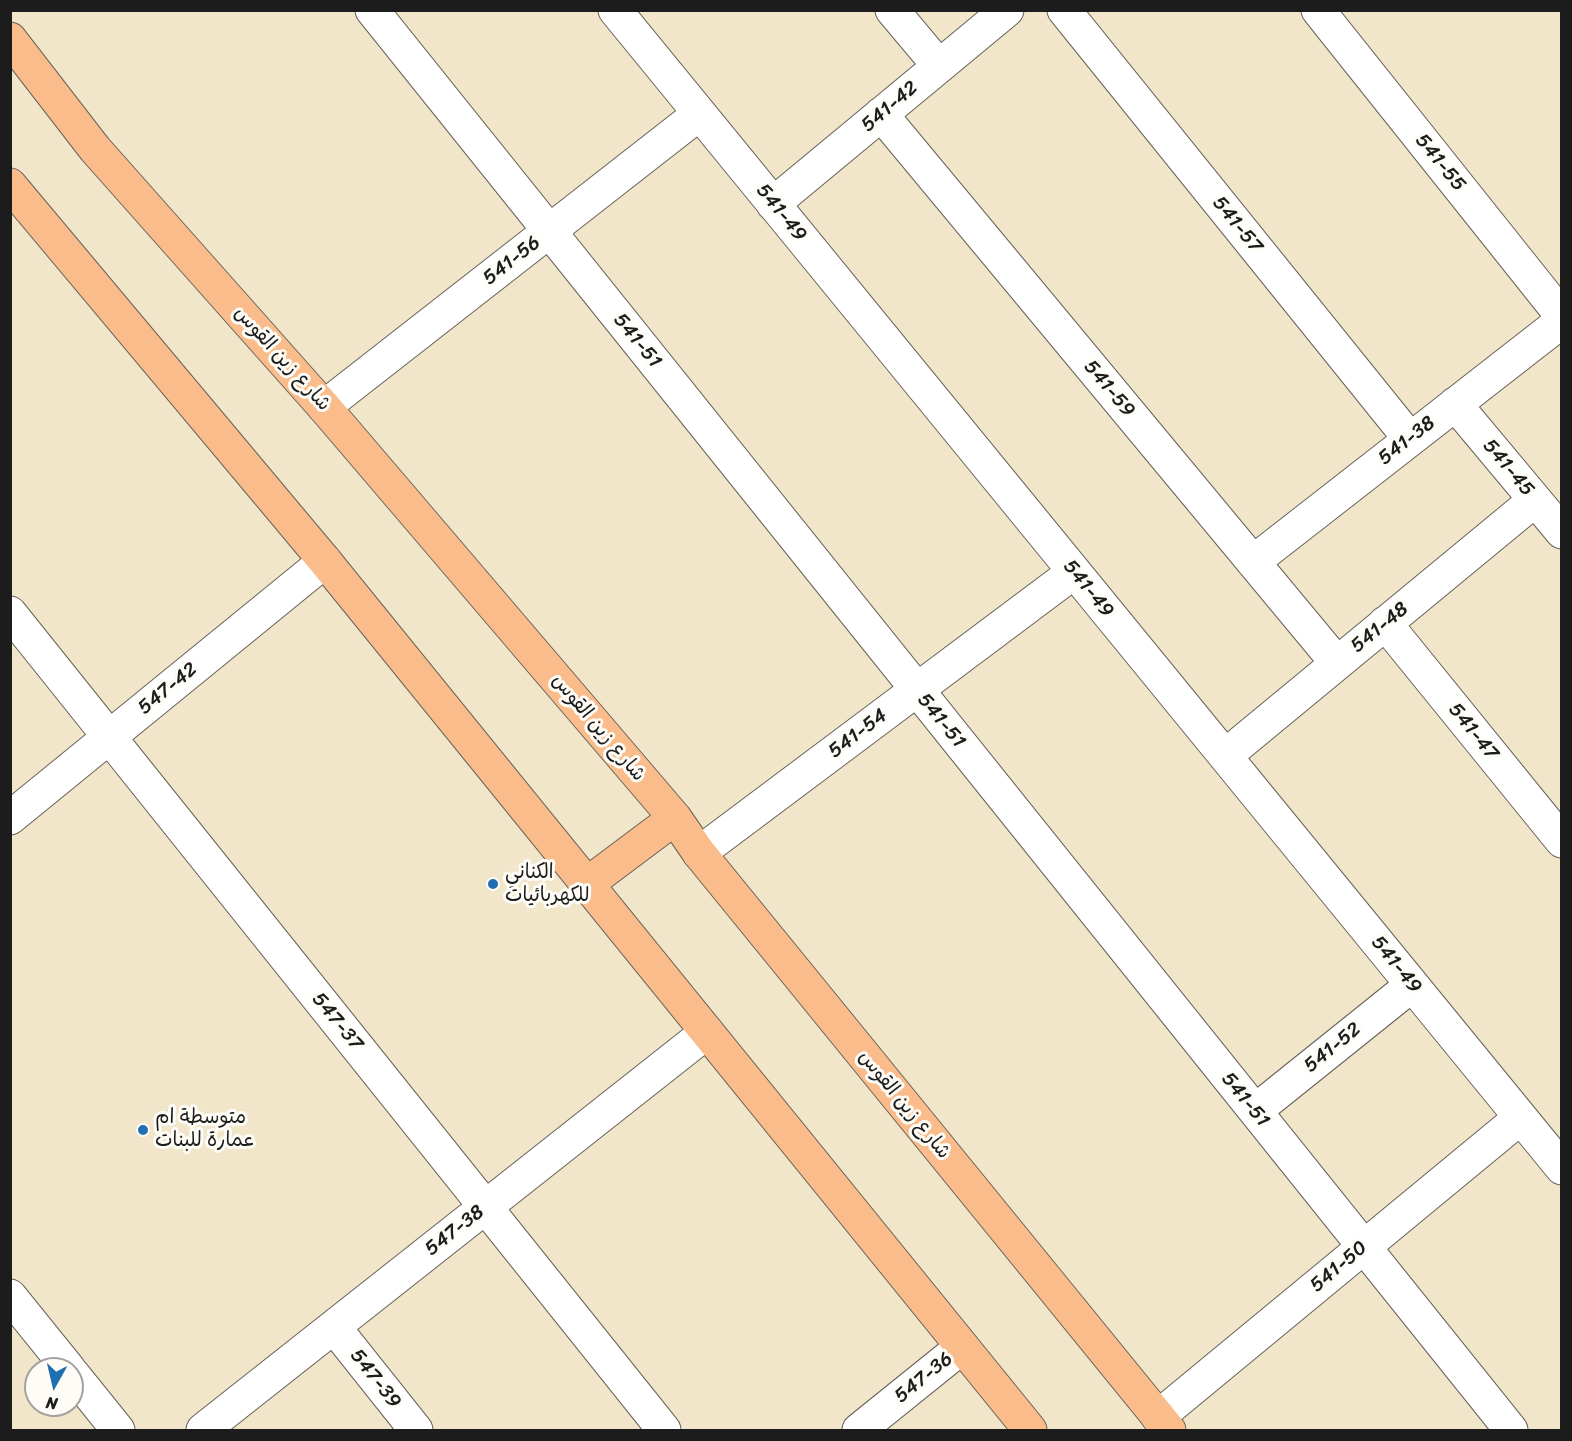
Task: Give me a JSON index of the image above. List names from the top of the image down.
{
  "streets": {
    "main road": ["شارع زين القوس"],
    "street": [
      "541-42",
      "541-55",
      "541-49",
      "541-57",
      "541-56",
      "541-51",
      "541-59",
      "541-38",
      "541-45",
      "541-48",
      "547-42",
      "541-47",
      "541-54",
      "547-37",
      "541-52",
      "547-38",
      "541-50",
      "547-36",
      "547-39"
    ]
  },
  "crossings": [
    ["541-42", "541-49"],
    ["541-42", "541-59"],
    ["541-49", "541-56"],
    ["541-49", "541-48"],
    ["541-49", "541-54"],
    ["541-49", "541-52"],
    ["541-49", "541-50"],
    ["541-57", "541-38"],
    ["541-56", "541-51"],
    ["541-56", "شارع زين القوس"],
    ["541-51", "541-54"],
    ["541-51", "541-52"],
    ["541-51", "541-50"],
    ["شارع زين القوس", "541-54"],
    ["شارع زين القوس", "541-50"],
    ["541-59", "541-38"],
    ["541-59", "541-48"],
    ["541-38", "541-45"],
    ["541-45", "541-48"],
    ["541-48", "541-47"],
    ["547-42", "547-37"],
    ["547-37", "547-38"],
    ["547-38", "547-39"]
  ],
  "places": ["الكناني للكهربائيات", "متوسطة ام عمارة للبنات"],
  "north": "bottom"
}
